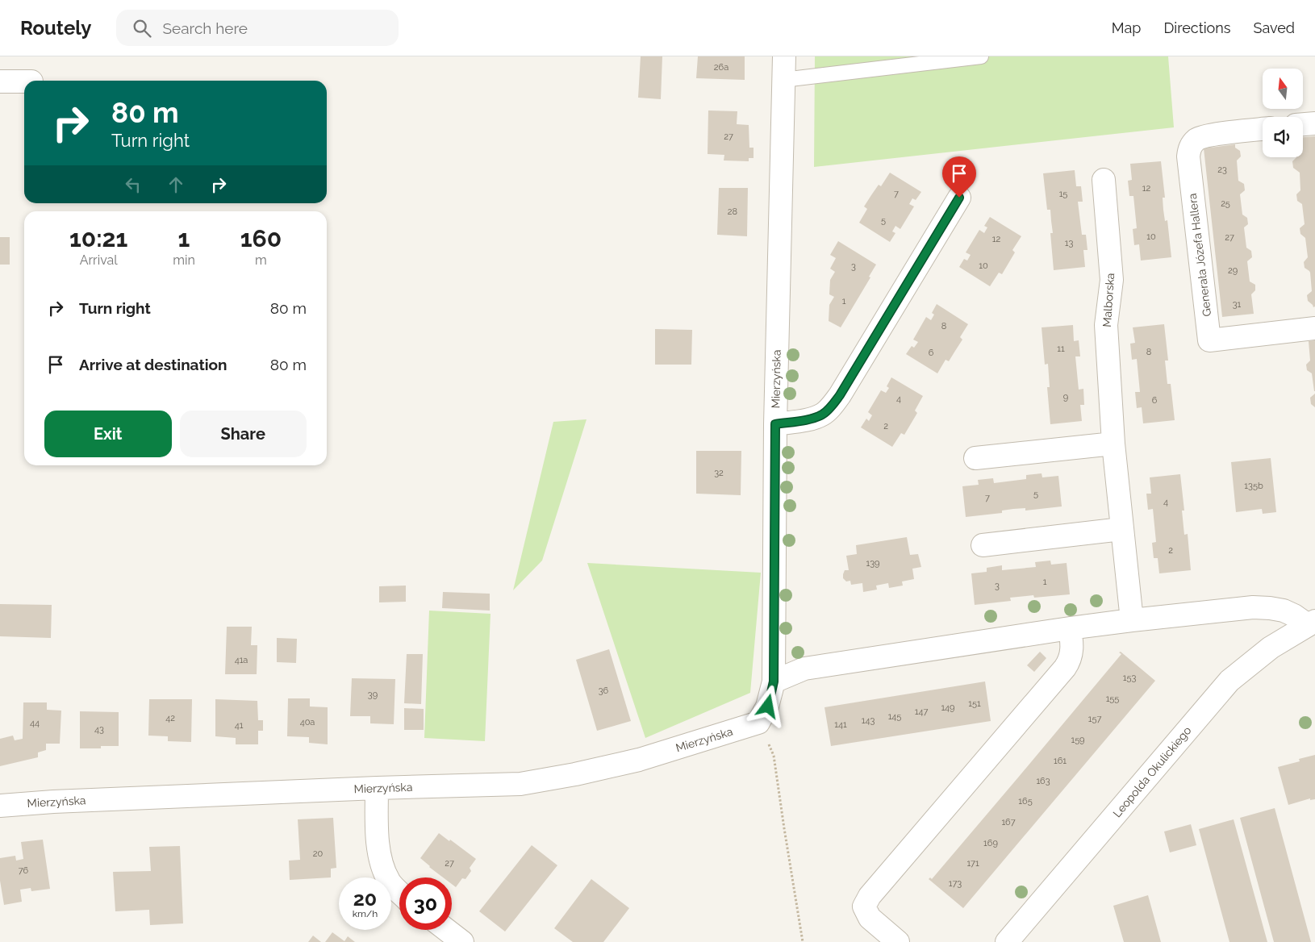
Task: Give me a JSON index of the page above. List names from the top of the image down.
{
  "streets": {
    "street": [
      "Generała Józefa Hallera",
      "Malborska",
      "Mierzyńska",
      "Leopolda Okulickiego"
    ]
  },
  "house_numbers": [
    "26a",
    "27",
    "23",
    "12",
    "7",
    "15",
    "25",
    "28",
    "5",
    "10",
    "27",
    "12",
    "13",
    "10",
    "3",
    "29",
    "1",
    "31",
    "8",
    "11",
    "8",
    "6",
    "9",
    "4",
    "6",
    "2",
    "32",
    "135b",
    "5",
    "7",
    "4",
    "2",
    "139",
    "1",
    "3",
    "41a",
    "153",
    "36",
    "39",
    "155",
    "151",
    "149",
    "147",
    "145",
    "42",
    "157",
    "143",
    "40a",
    "44",
    "141",
    "41",
    "43",
    "159",
    "161",
    "163",
    "165",
    "167",
    "169",
    "20",
    "27",
    "171",
    "76",
    "173"
  ],
  "north": "top",
  "page": {
    "header": "Routely",
    "search": "Search here",
    "nav": ["Map", "Directions", "Saved"],
    "turn": ["80 m", "Turn right"],
    "eta": [
      "10:21",
      "Arrival",
      "1",
      "min",
      "160",
      "m"
    ],
    "list": [
      {
        "name": "Turn right",
        "value": "80 m"
      },
      {
        "name": "Arrive at destination",
        "value": "80 m"
      }
    ],
    "buttons": ["Exit", "Share"],
    "speed": "20 km/h",
    "limit": "30"
  }
}
